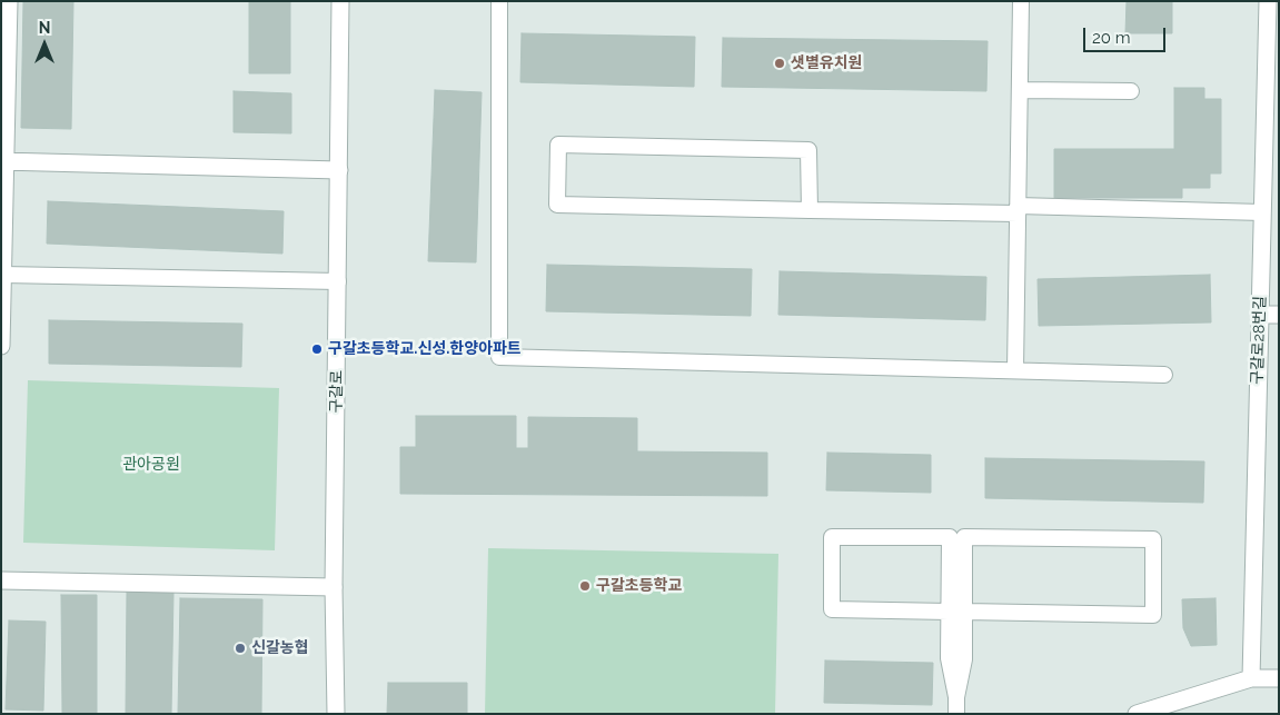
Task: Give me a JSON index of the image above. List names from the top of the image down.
{
  "streets": {
    "street": ["구갈로28번길", "구갈로"]
  },
  "parks": ["관아공원"],
  "places": [
    "샛별유치원",
    "구갈초등학교.신성.한양아파트",
    "구갈초등학교",
    "신갈농협"
  ],
  "scale_bar": "20 m",
  "north": "top"
}
